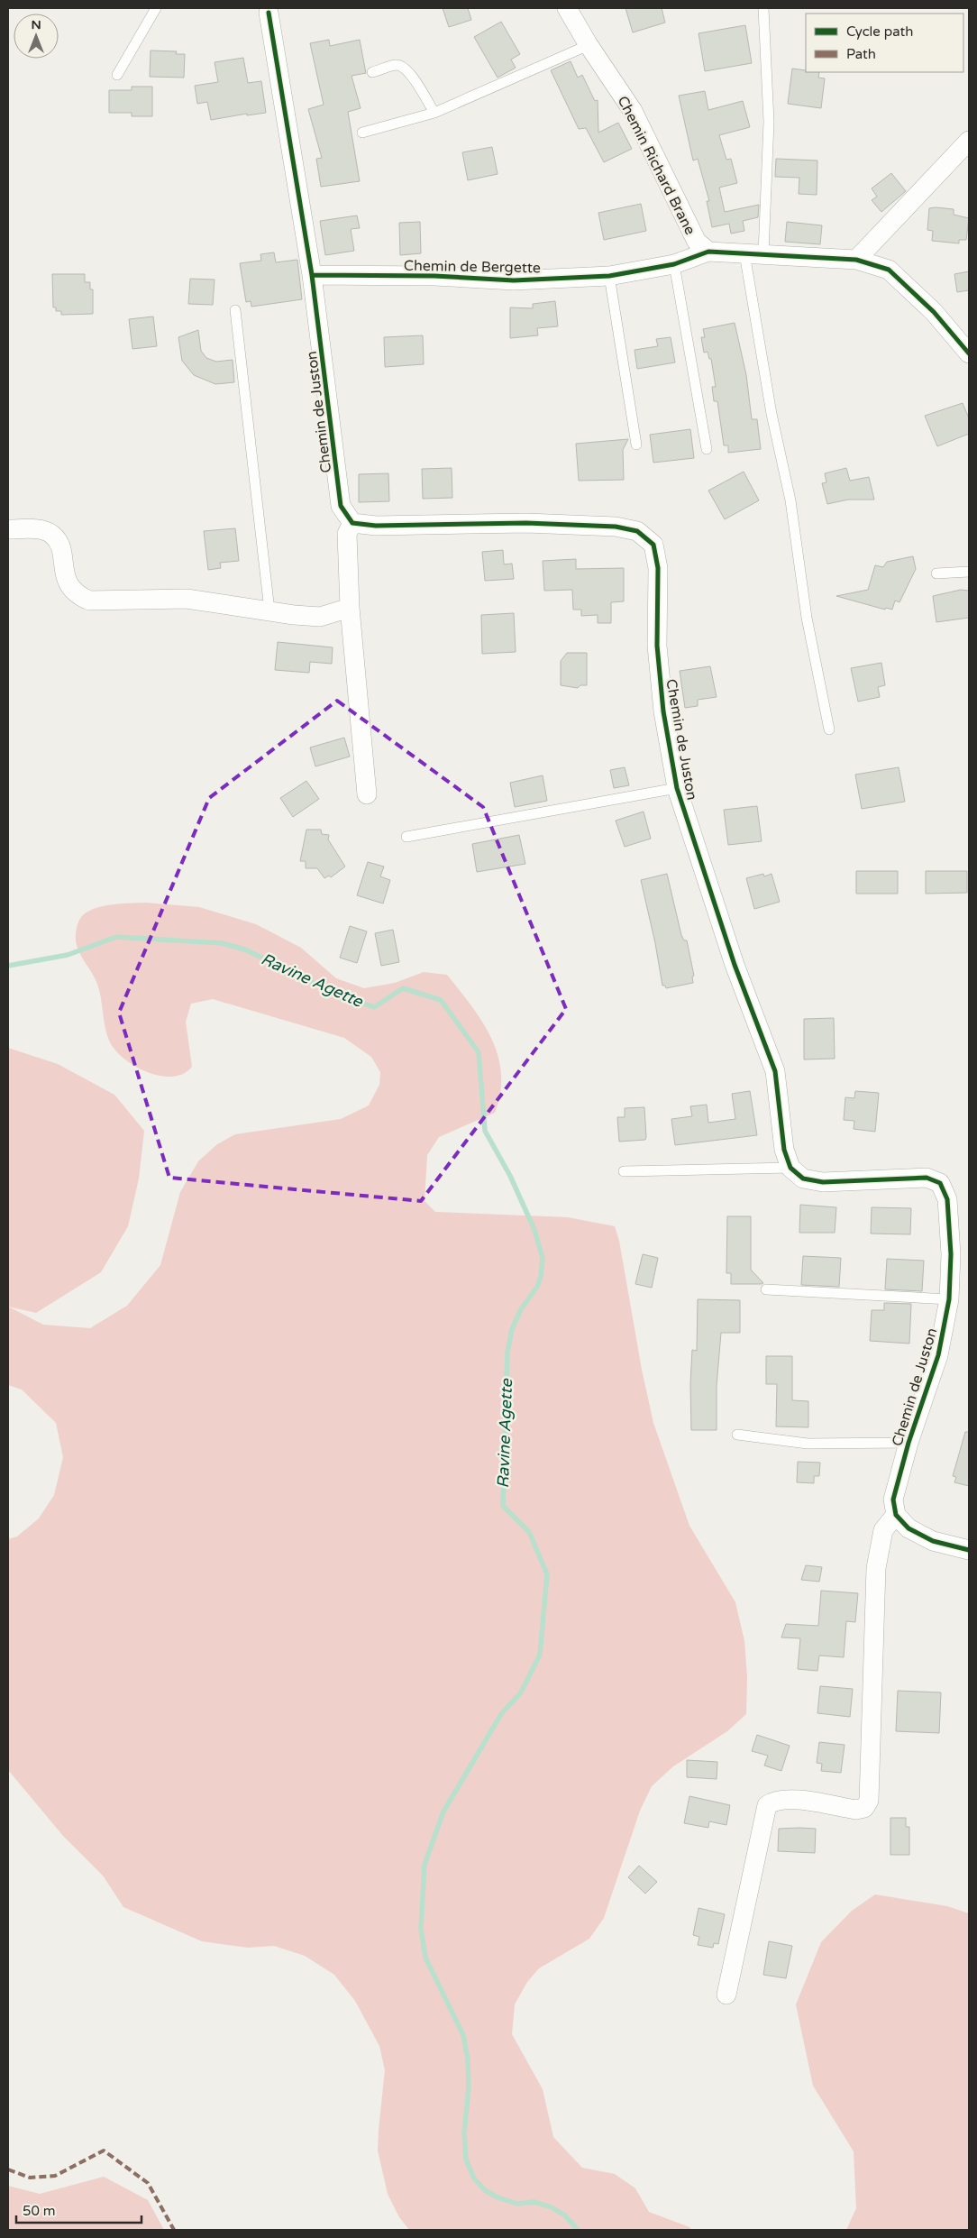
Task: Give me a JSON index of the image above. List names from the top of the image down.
{
  "streets": {
    "street": ["Chemin Richard Brane", "Chemin de Bergette", "Chemin de Juston"]
  },
  "crossings": [
    ["Chemin Richard Brane", "Chemin de Bergette"],
    ["Chemin de Bergette", "Chemin de Juston"]
  ],
  "water": ["Ravine Agette"],
  "legend": ["Cycle path", "Path"],
  "scale_bar": "50 m",
  "north": "top"
}
